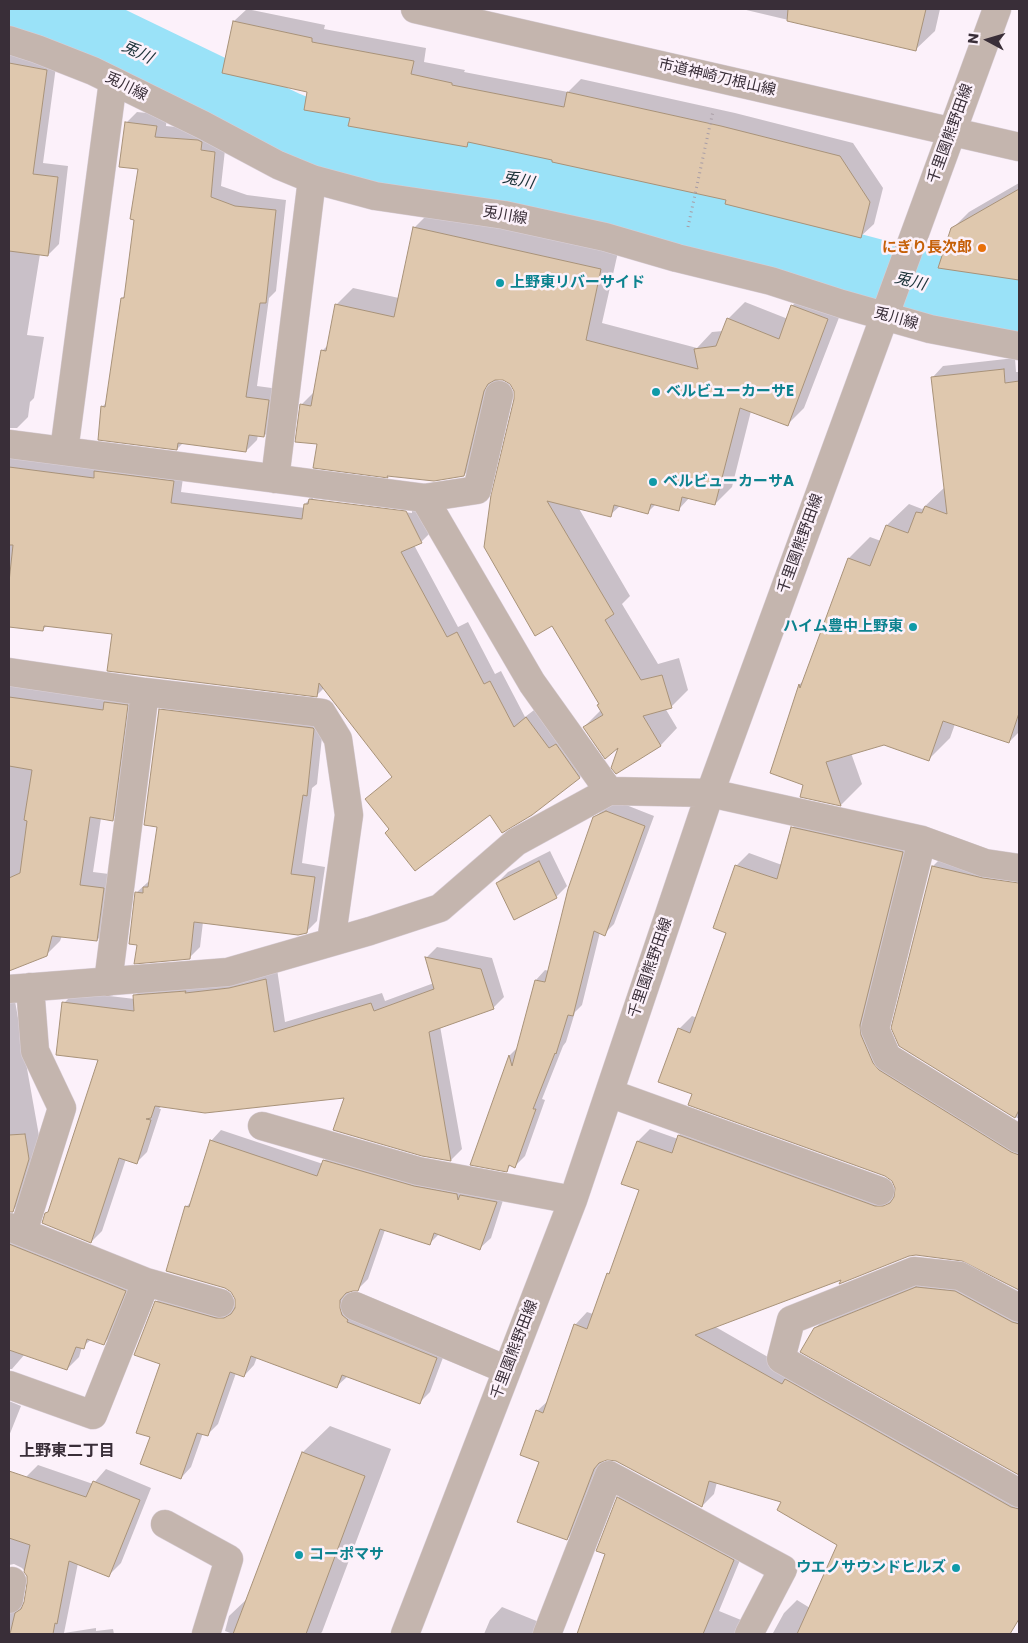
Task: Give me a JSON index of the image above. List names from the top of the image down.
{
  "streets": {
    "street": ["市道神崎刀根山線", "兎川線", "千里園熊野田線"]
  },
  "crossings": [
    ["市道神崎刀根山線", "千里園熊野田線"],
    ["兎川線", "千里園熊野田線"]
  ],
  "districts": ["上野東二丁目"],
  "water": ["兎川"],
  "places": [
    "にぎり長次郎",
    "上野東リバーサイド",
    "ベルビューカーサE",
    "ベルビューカーサA",
    "ハイム豊中上野東",
    "コーポマサ",
    "ウエノサウンドヒルズ"
  ],
  "north": "left"
}
